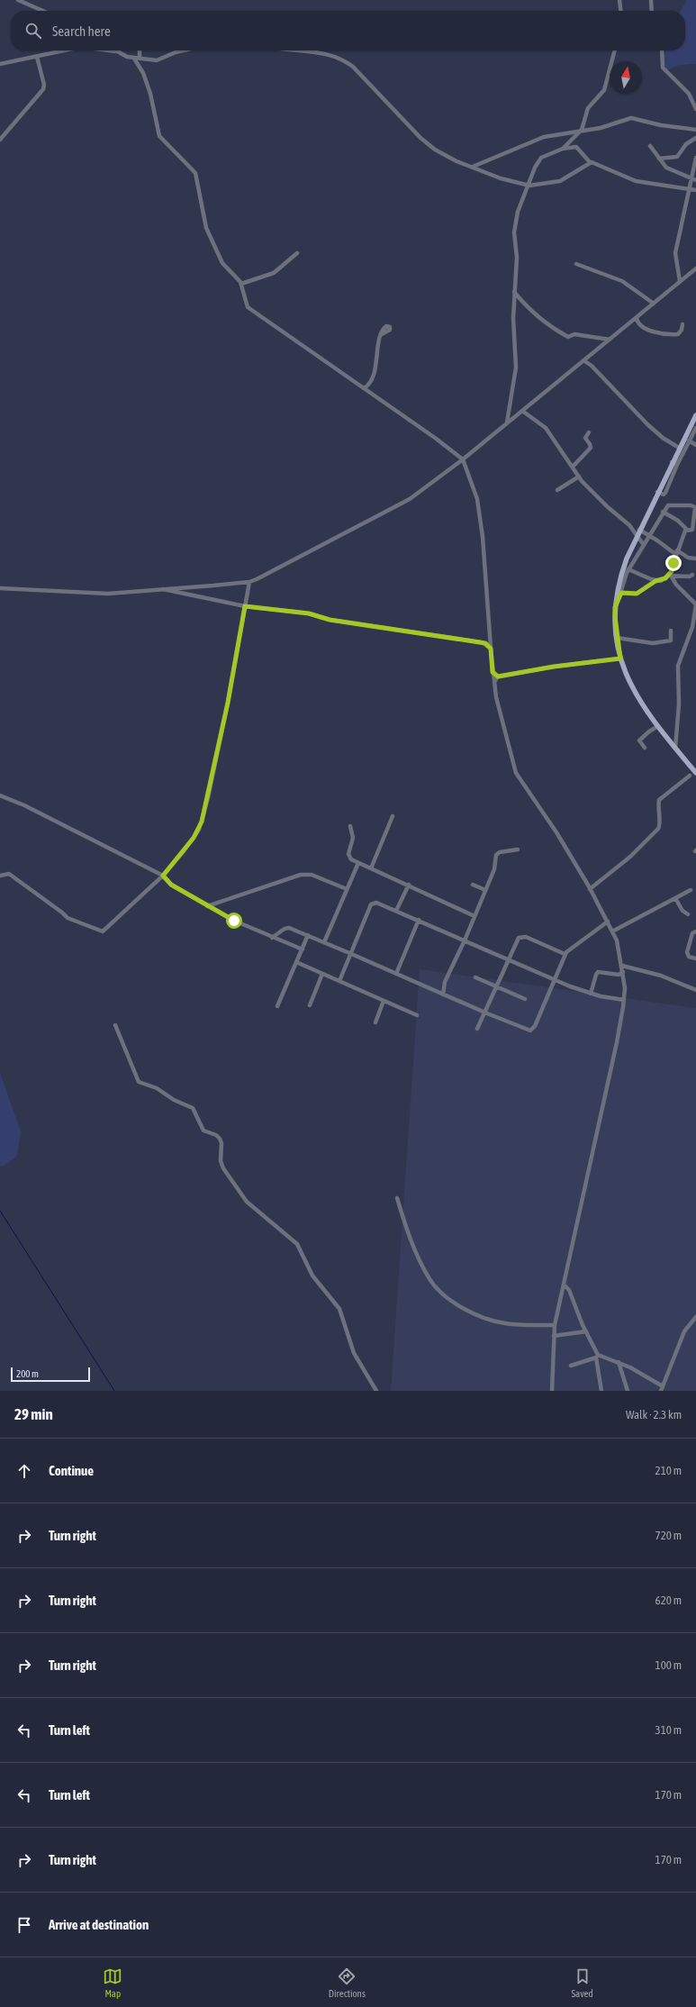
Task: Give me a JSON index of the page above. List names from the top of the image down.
{
  "scale_bar": "200 m",
  "north": "top",
  "page": {
    "search": "Search here",
    "scale": "200 m",
    "heading": ["29 min", "Walk · 2.3 km"],
    "list": [
      ["Continue", "210 m"],
      ["Turn right", "720 m"],
      ["Turn right", "620 m"],
      ["Turn right", "100 m"],
      ["Turn left", "310 m"],
      ["Turn left", "170 m"],
      ["Turn right", "170 m"],
      "Arrive at destination"
    ],
    "nav": ["Map", "Directions", "Saved"]
  }
}
